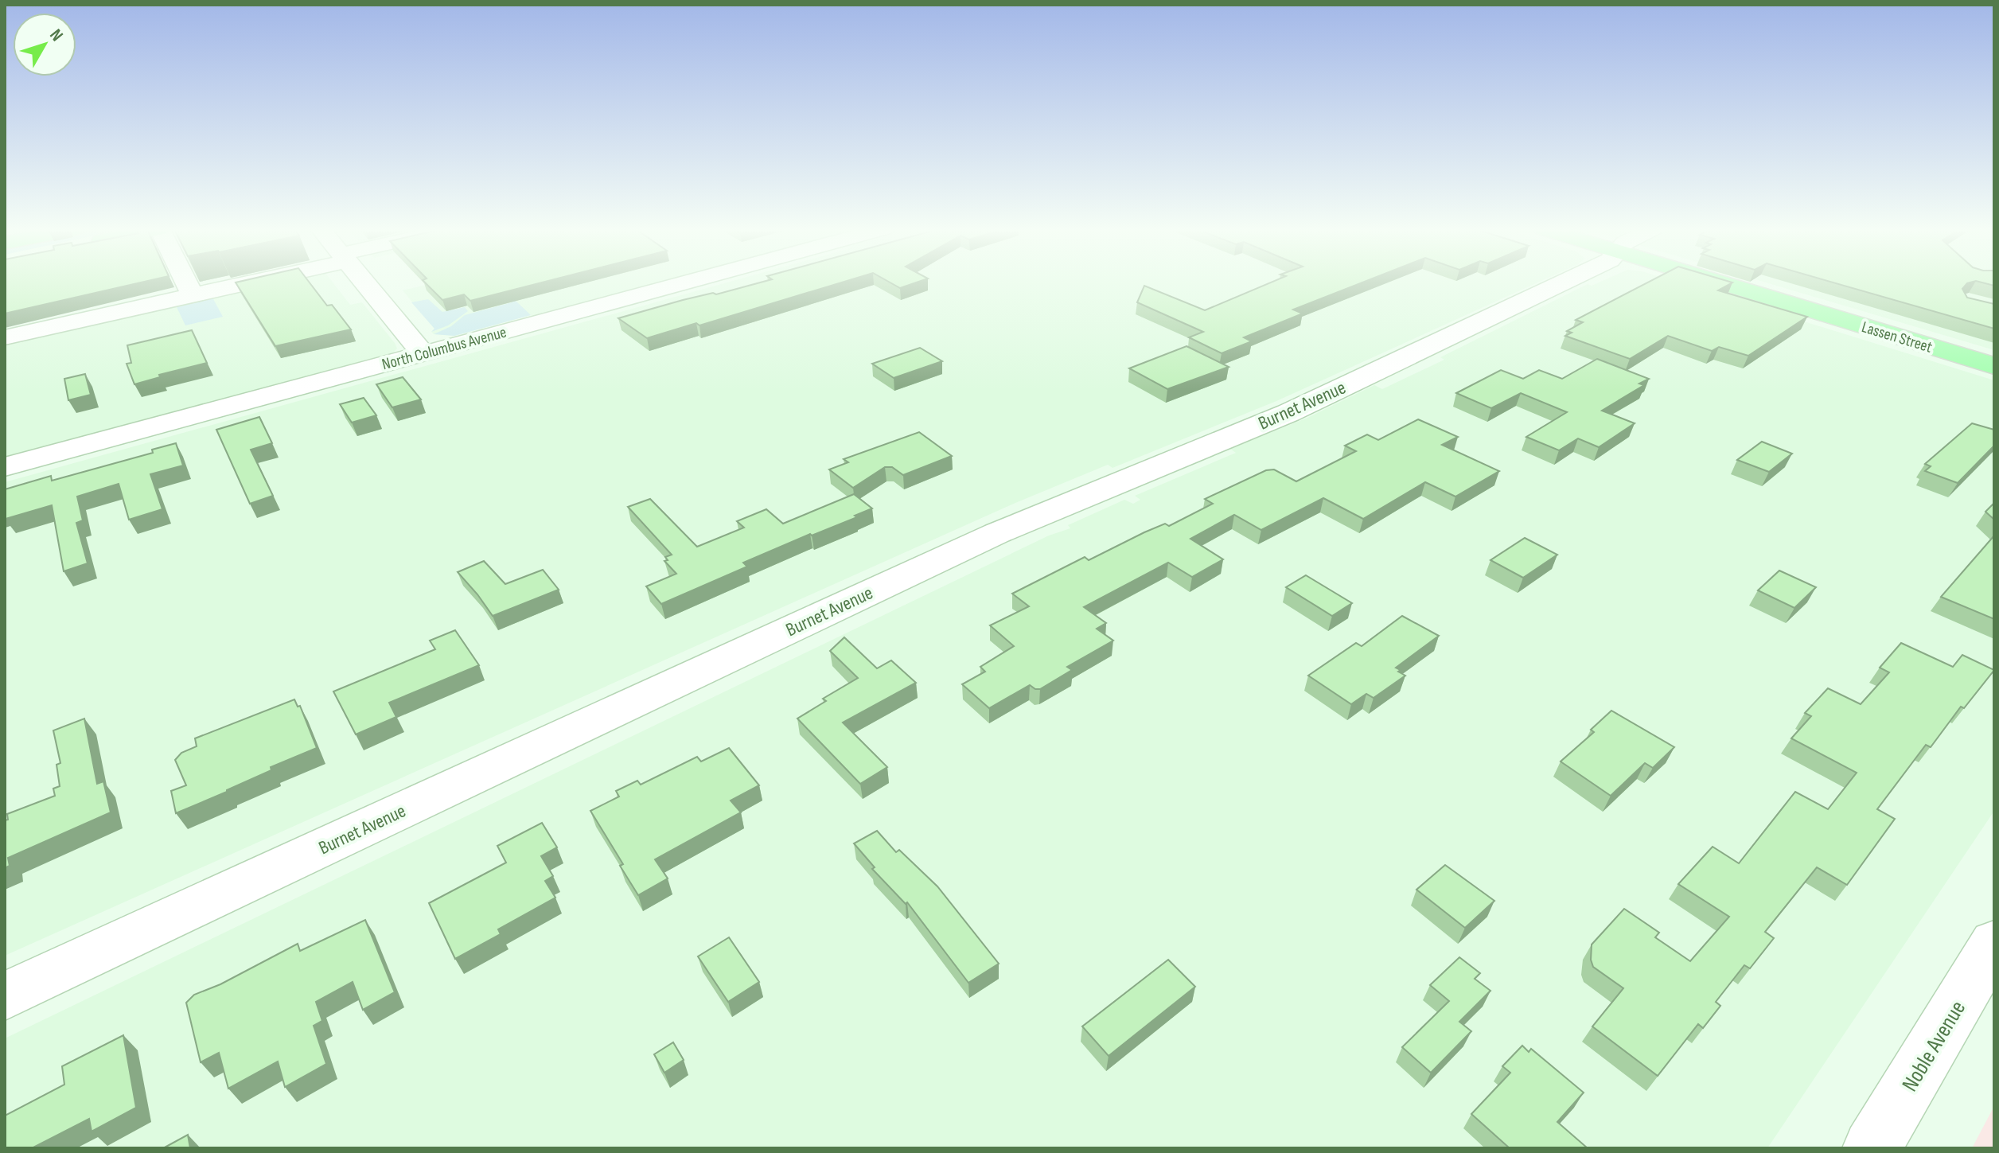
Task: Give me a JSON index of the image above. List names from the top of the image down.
{
  "streets": {
    "main road": ["Lassen Street"],
    "street": ["North Columbus Avenue", "Burnet Avenue", "Noble Avenue"]
  },
  "north": "top right"
}
